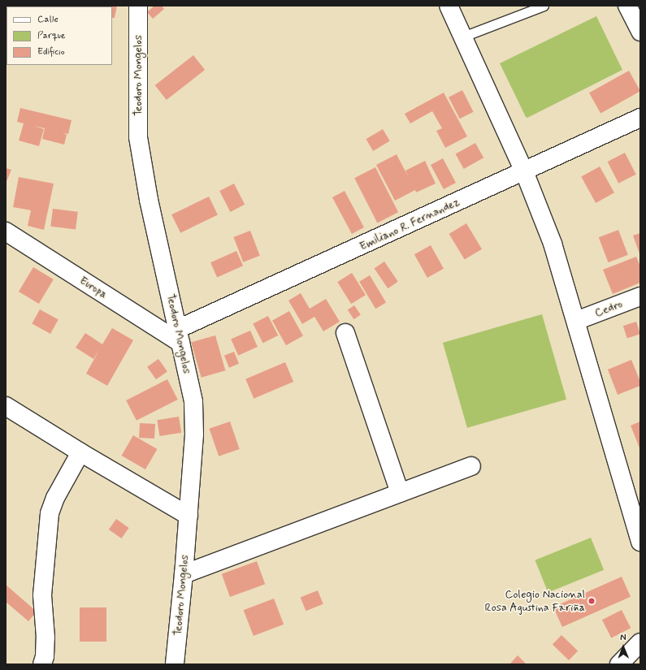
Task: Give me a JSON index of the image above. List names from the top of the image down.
{
  "streets": {
    "street": [
      "Teodoro Mongelos",
      "Emiliano R. Fernandez",
      "Europa",
      "Cedro"
    ]
  },
  "crossings": [
    ["Teodoro Mongelos", "Emiliano R. Fernandez"],
    ["Teodoro Mongelos", "Europa"],
    ["Emiliano R. Fernandez", "Europa"]
  ],
  "places": ["Colegio Nacional Rosa Agustina Fariña"],
  "legend": ["Calle", "Parque", "Edificio"],
  "north": "top"
}
